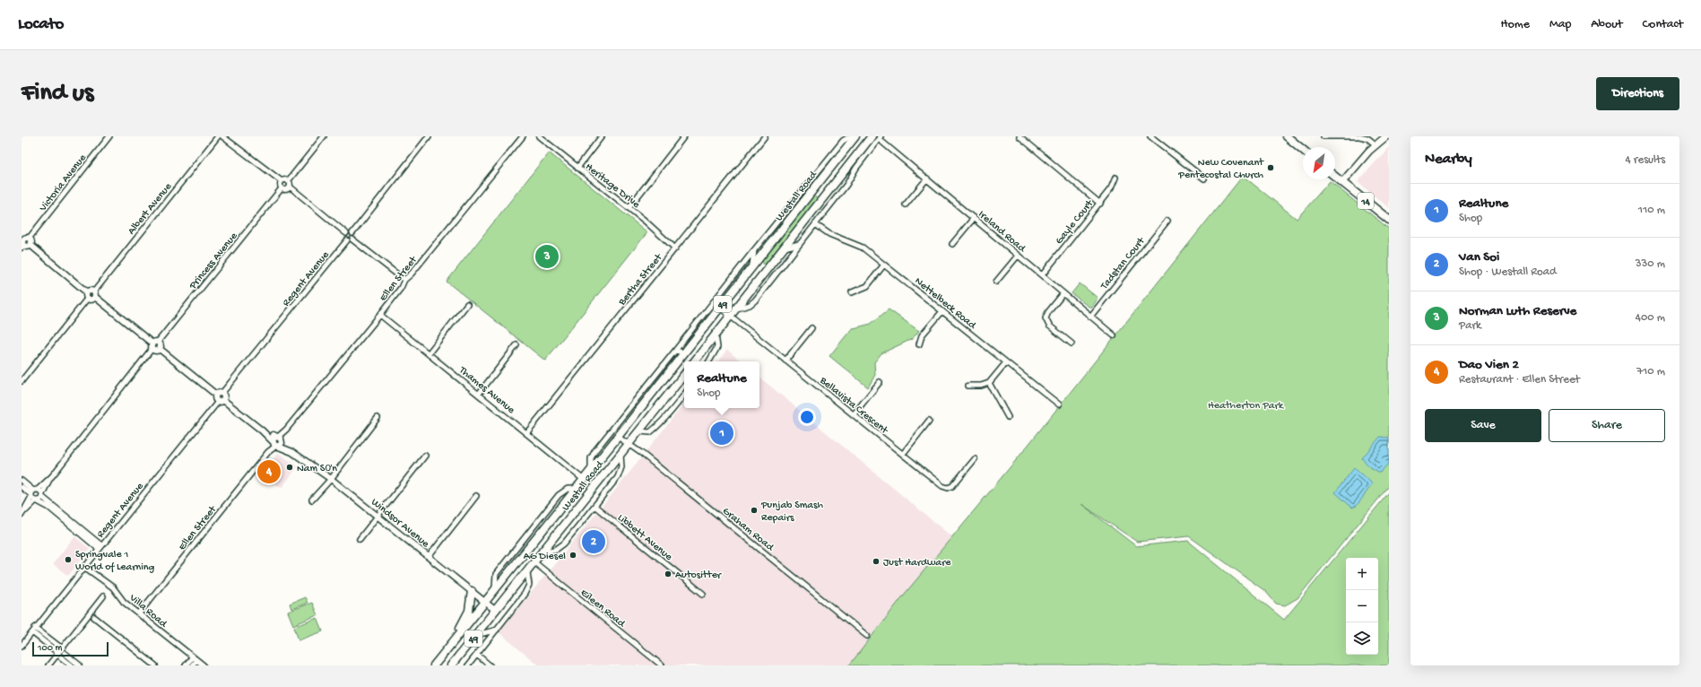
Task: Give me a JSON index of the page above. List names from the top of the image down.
{
  "streets": {
    "main road": ["Westall Road", "14", "49"],
    "street": [
      "Victoria Avenue",
      "Heritage Drive",
      "Albert Avenue",
      "Gayle Court",
      "Ireland Road",
      "Princess Avenue",
      "Tadstan Court",
      "Regent Avenue",
      "Ellen Street",
      "Bertha Street",
      "Nettelbeck Road",
      "Thames Avenue",
      "Bellavista Crescent",
      "Windsor Avenue",
      "Graham Road",
      "Libbett Avenue",
      "Eileen Road",
      "Villa Road"
    ]
  },
  "crossings": [
    ["Heritage Drive", "Bertha Street"],
    ["Westall Road", "Thames Avenue"],
    ["Westall Road", "Bellavista Crescent"],
    ["Westall Road", "Windsor Avenue"],
    ["Westall Road", "Graham Road"],
    ["Westall Road", "Libbett Avenue"],
    ["Westall Road", "Eileen Road"],
    ["Gayle Court", "Ireland Road"],
    ["Ireland Road", "Tadstan Court"],
    ["Regent Avenue", "Windsor Avenue"],
    ["Regent Avenue", "Villa Road"],
    ["Ellen Street", "Thames Avenue"],
    ["Ellen Street", "Windsor Avenue"],
    ["Ellen Street", "Villa Road"],
    ["Bertha Street", "Thames Avenue"],
    ["49", "Bellavista Crescent"]
  ],
  "parks": ["Heatherton Park"],
  "places": [
    "New Covenant Pentecostal Church",
    "Nam Sơn",
    "Punjab Smash Repairs",
    "AG Diesel",
    "Springvale 1 World of Learning",
    "Just Hardware",
    "Autositter"
  ],
  "scale_bar": "100 m",
  "north": "bottom left",
  "page": {
    "header": "Locato",
    "nav": [
      "Home",
      "Map",
      "About",
      "Contact"
    ],
    "buttons": [
      "Directions",
      ["Save", "Share"]
    ],
    "title": "Find us",
    "heading": ["Nearby", "4 results"],
    "list": [
      {
        "mark": "1",
        "name": "Realtune",
        "note": "Shop",
        "value": "110 m"
      },
      {
        "mark": "2",
        "name": "Van Soi",
        "note": "Shop · Westall Road",
        "value": "330 m"
      },
      {
        "mark": "3",
        "name": "Norman Luth Reserve",
        "note": "Park",
        "value": "400 m"
      },
      {
        "mark": "4",
        "name": "Dao Vien 2",
        "note": "Restaurant · Ellen Street",
        "value": "710 m"
      }
    ],
    "pins": [
      "3",
      "1",
      "4",
      "2"
    ],
    "popup": ["Realtune", "Shop"],
    "map_buttons": ["+", "−"],
    "scale": "100 m"
  }
}
